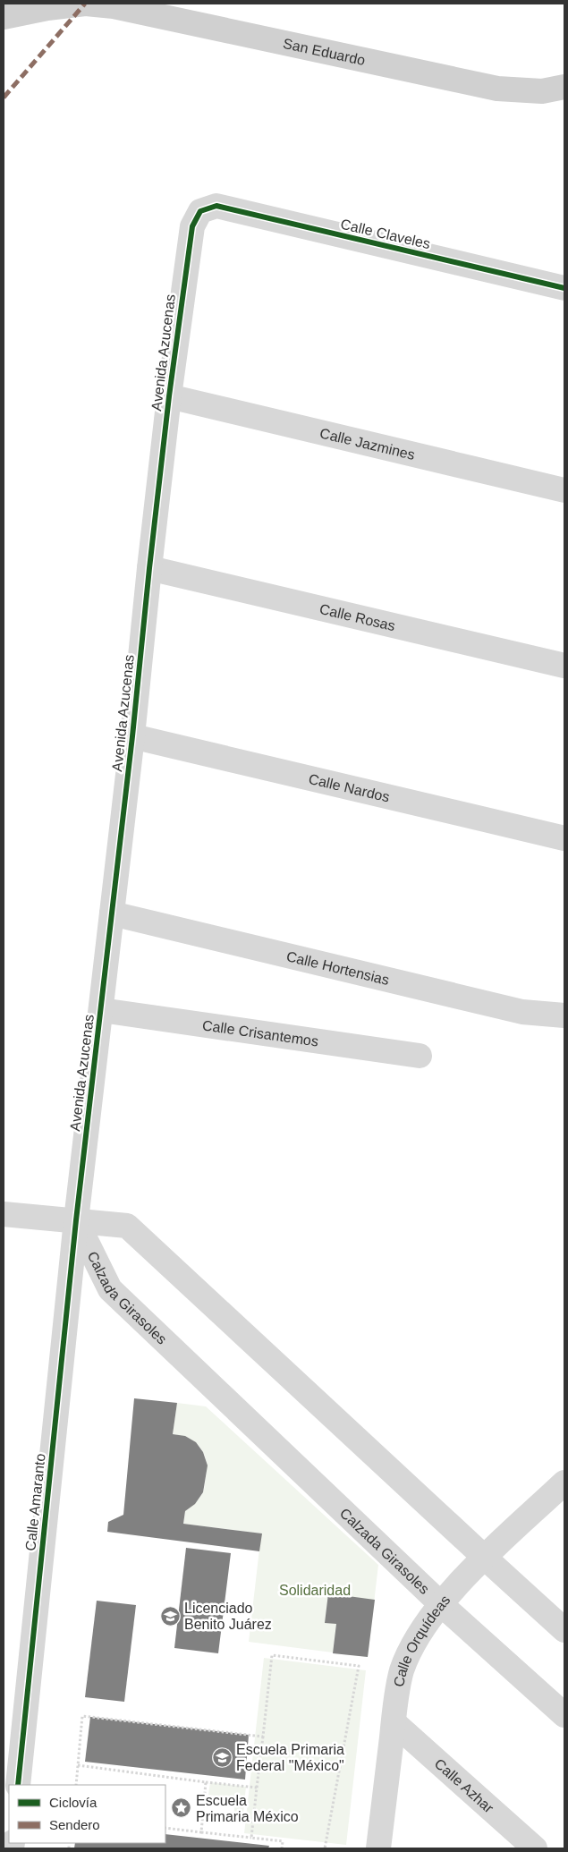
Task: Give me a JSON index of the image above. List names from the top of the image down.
{
  "streets": {
    "street": [
      "San Eduardo",
      "Calle Claveles",
      "Avenida Azucenas",
      "Calle Jazmines",
      "Calle Rosas",
      "Calle Nardos",
      "Calle Hortensias",
      "Calle Crisantemos",
      "Calzada Girasoles",
      "Calle Amaranto",
      "Calle Orquídeas",
      "Calle Azhar"
    ]
  },
  "crossings": [
    ["Calle Claveles", "Avenida Azucenas"],
    ["Avenida Azucenas", "Calle Jazmines"],
    ["Avenida Azucenas", "Calle Rosas"],
    ["Avenida Azucenas", "Calle Nardos"],
    ["Avenida Azucenas", "Calle Hortensias"],
    ["Avenida Azucenas", "Calle Crisantemos"],
    ["Avenida Azucenas", "Calzada Girasoles"],
    ["Avenida Azucenas", "Calle Amaranto"],
    ["Calzada Girasoles", "Calle Amaranto"],
    ["Calzada Girasoles", "Calle Orquídeas"],
    ["Calle Orquídeas", "Calle Azhar"]
  ],
  "parks": ["Solidaridad"],
  "places": {
    "school or university": ["Licenciado Benito Juárez", "Escuela Primaria Federal \"México\""],
    "place": ["Escuela Primaria México"]
  },
  "legend": ["Ciclovía", "Sendero"]
}
